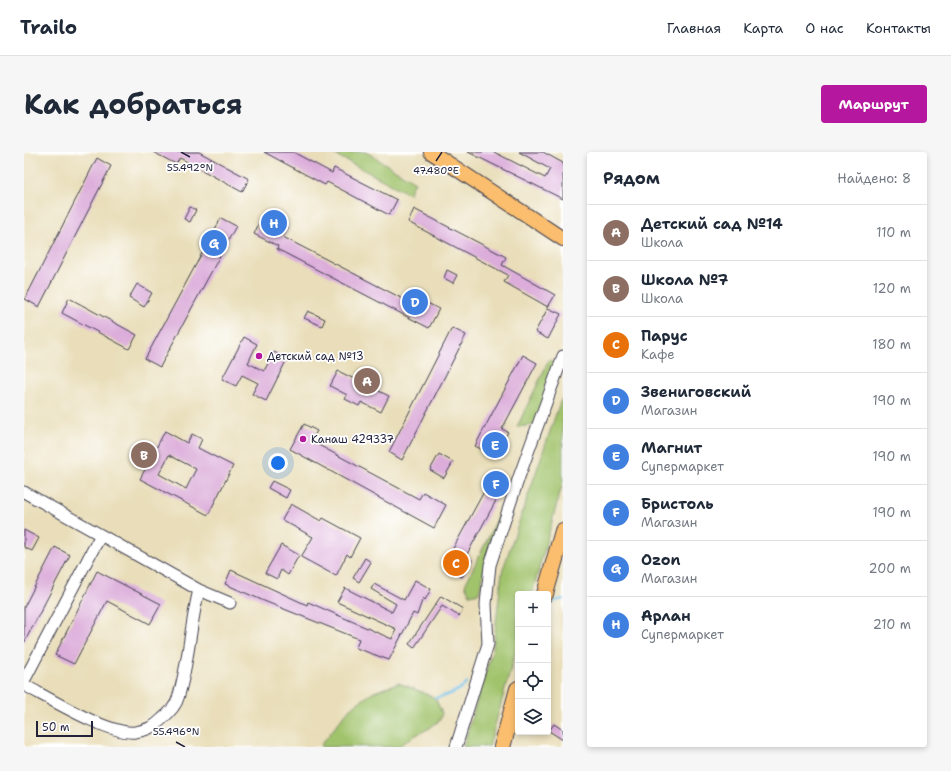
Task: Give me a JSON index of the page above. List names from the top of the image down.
{
  "places": ["Детский сад №13", "Канаш 429337"],
  "scale_bar": "50 m",
  "page": {
    "header": "Trailo",
    "nav": [
      "Главная",
      "Карта",
      "О нас",
      "Контакты"
    ],
    "title": "Как добраться",
    "buttons": "Маршрут",
    "heading": ["Рядом", "Найдено: 8"],
    "list": [
      {
        "mark": "A",
        "name": "Детский сад №14",
        "note": "Школа",
        "value": "110 m"
      },
      {
        "mark": "B",
        "name": "Школа №7",
        "note": "Школа",
        "value": "120 m"
      },
      {
        "mark": "C",
        "name": "Парус",
        "note": "Кафе",
        "value": "180 m"
      },
      {
        "mark": "D",
        "name": "Звениговский",
        "note": "Магазин",
        "value": "190 m"
      },
      {
        "mark": "E",
        "name": "Магнит",
        "note": "Супермаркет",
        "value": "190 m"
      },
      {
        "mark": "F",
        "name": "Бристоль",
        "note": "Магазин",
        "value": "190 m"
      },
      {
        "mark": "G",
        "name": "Ozon",
        "note": "Магазин",
        "value": "200 m"
      },
      {
        "mark": "H",
        "name": "Арлан",
        "note": "Супермаркет",
        "value": "210 m"
      }
    ],
    "pins": [
      "H",
      "G",
      "D",
      "A",
      "E",
      "B",
      "F",
      "C"
    ],
    "map_buttons": ["+", "−"],
    "scale": "50 m"
  },
  "coordinates": ["55.492°N", "47.480°E", "55.496°N"]
}
